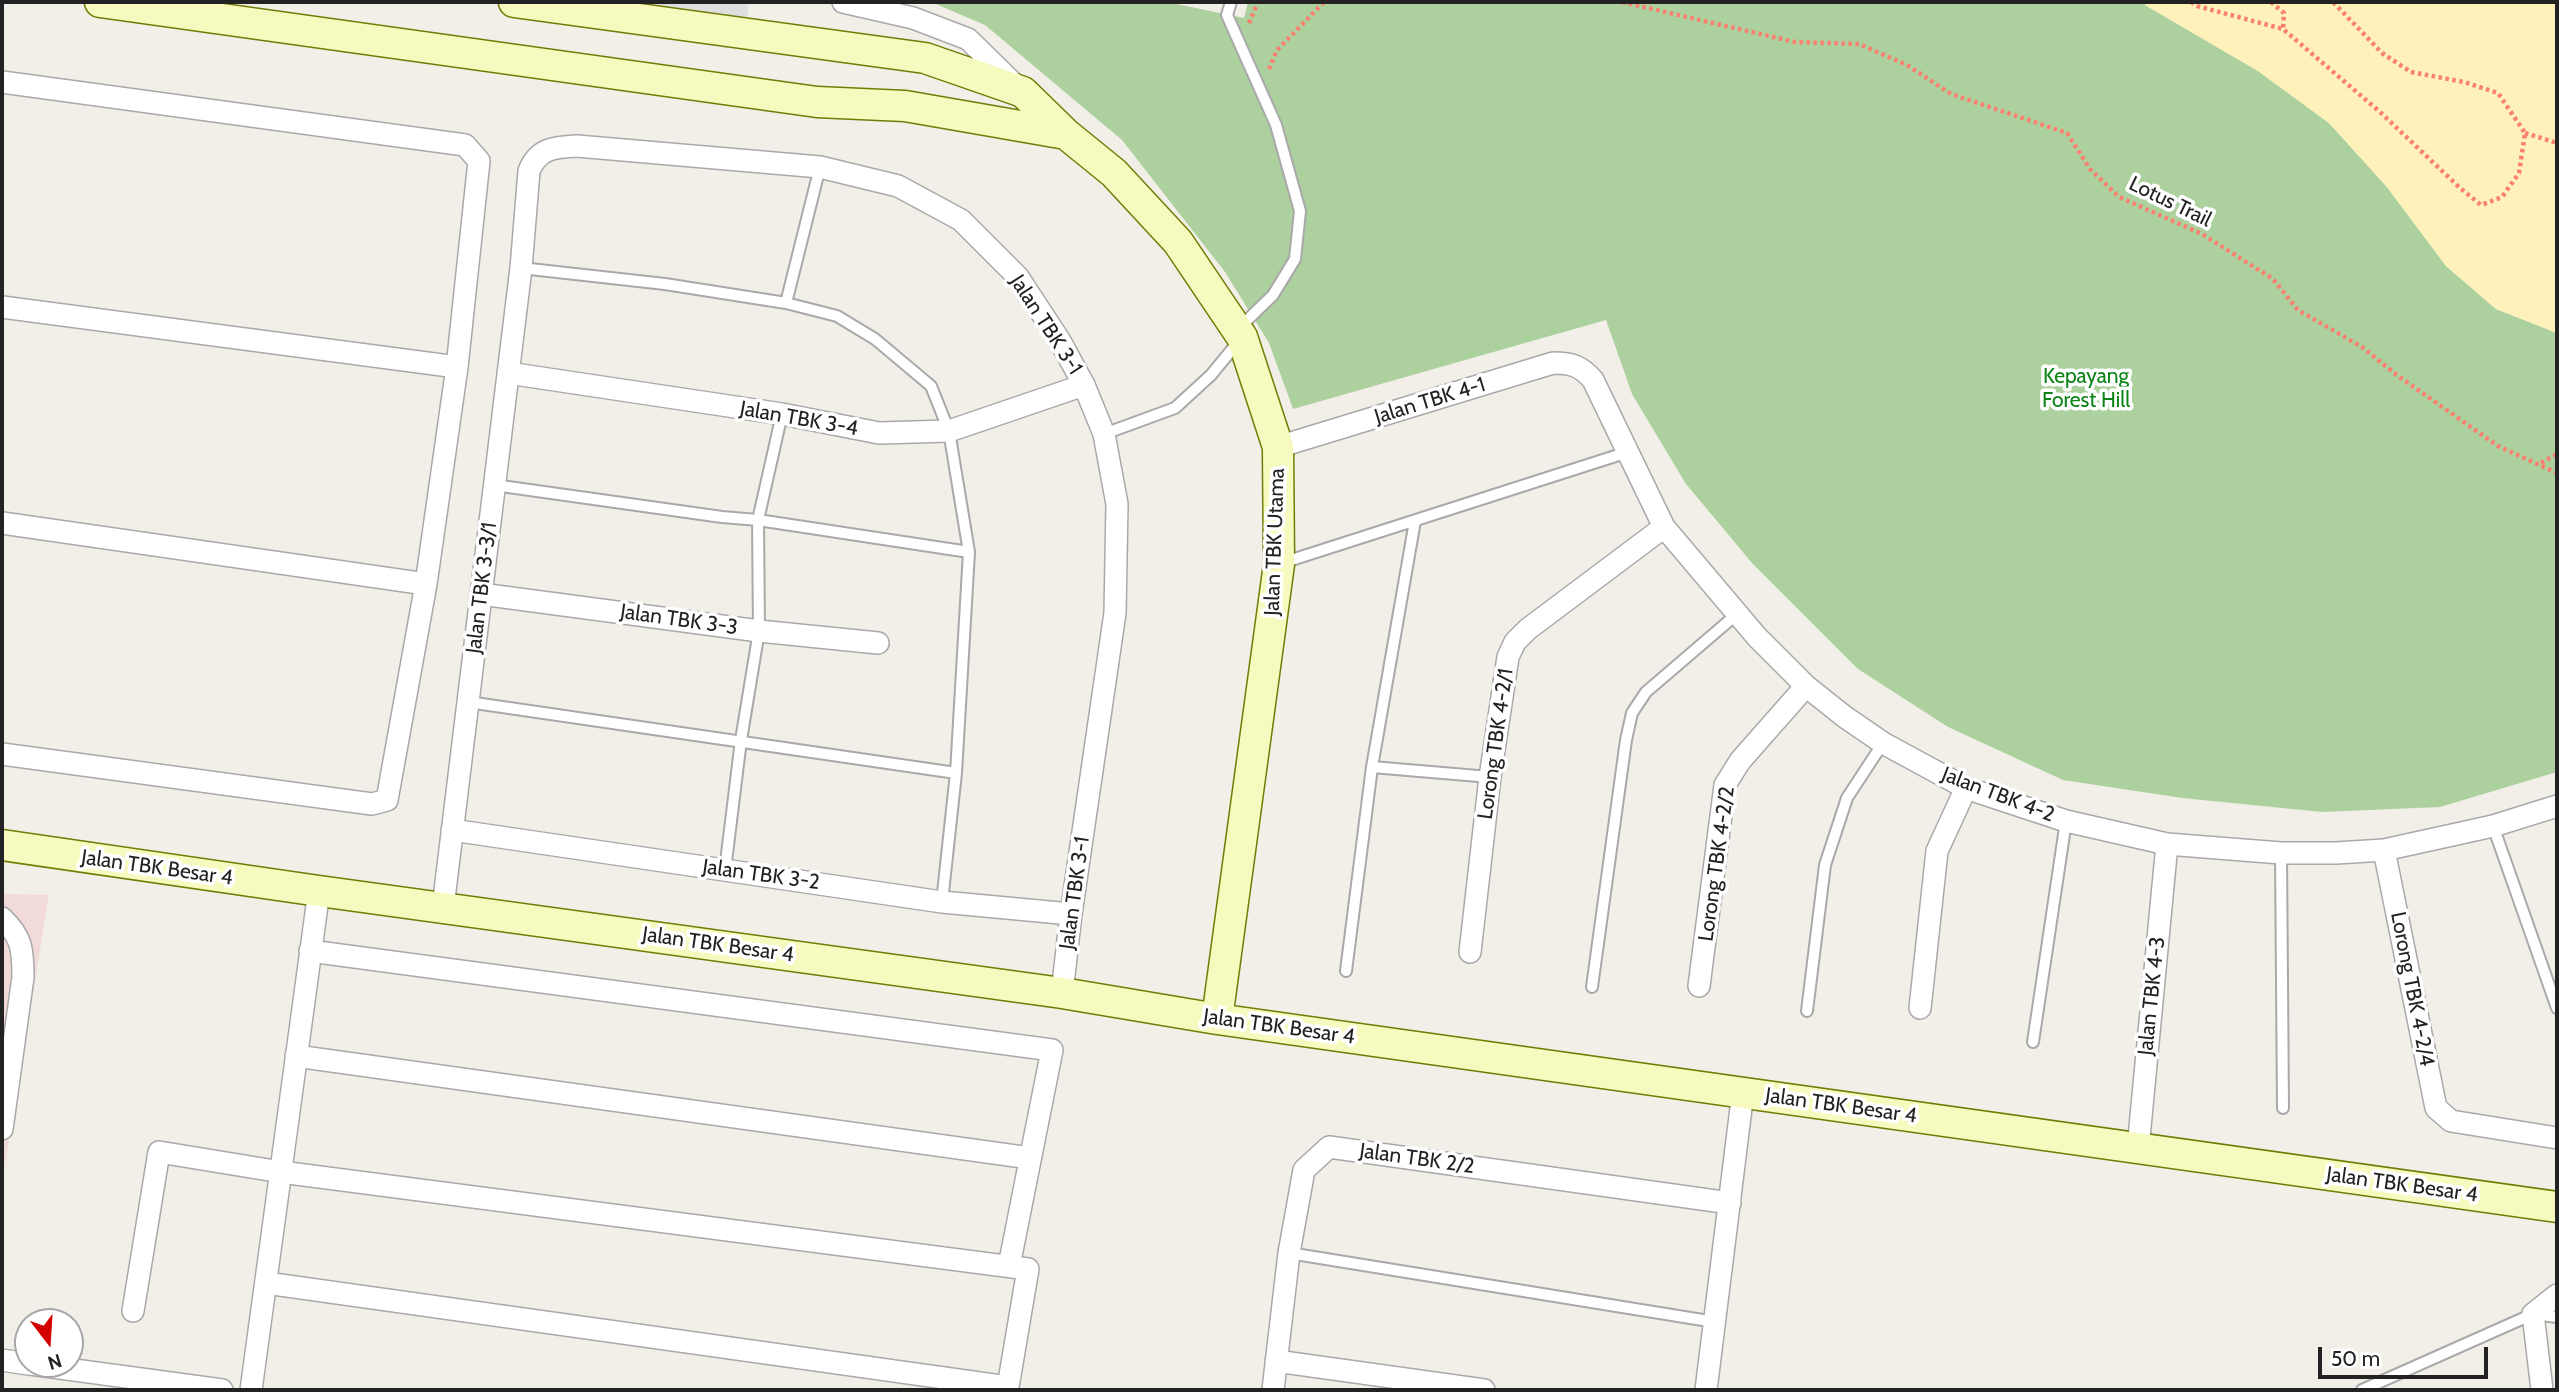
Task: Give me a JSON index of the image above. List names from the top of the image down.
{
  "streets": {
    "street": [
      "Jalan TBK 3-1",
      "Jalan TBK 4-1",
      "Jalan TBK 3-4",
      "Jalan TBK Utama",
      "Jalan TBK 3-3/1",
      "Jalan TBK 3-3",
      "Lorong TBK 4-2/1",
      "Jalan TBK 4-2",
      "Lorong TBK 4-2/2",
      "Jalan TBK Besar 4",
      "Jalan TBK 3-2",
      "Lorong TBK 4-2/4",
      "Jalan TBK 4-3",
      "Jalan TBK 2/2"
    ],
    "path": ["Lotus Trail"]
  },
  "crossings": [
    ["Jalan TBK 3-1", "Jalan TBK 3-4"],
    ["Jalan TBK 3-1", "Jalan TBK 3-3/1"],
    ["Jalan TBK 3-1", "Jalan TBK Besar 4"],
    ["Jalan TBK 3-1", "Jalan TBK 3-2"],
    ["Jalan TBK 4-1", "Jalan TBK Utama"],
    ["Jalan TBK 4-1", "Jalan TBK 4-2"],
    ["Jalan TBK 3-4", "Jalan TBK 3-3/1"],
    ["Jalan TBK Utama", "Jalan TBK Besar 4"],
    ["Jalan TBK 3-3/1", "Jalan TBK 3-3"],
    ["Jalan TBK 3-3/1", "Jalan TBK Besar 4"],
    ["Jalan TBK 3-3/1", "Jalan TBK 3-2"],
    ["Lorong TBK 4-2/1", "Jalan TBK 4-2"],
    ["Jalan TBK 4-2", "Lorong TBK 4-2/2"],
    ["Jalan TBK 4-2", "Lorong TBK 4-2/4"],
    ["Jalan TBK 4-2", "Jalan TBK 4-3"],
    ["Jalan TBK Besar 4", "Jalan TBK 4-3"]
  ],
  "parks": ["Kepayang Forest Hill"],
  "scale_bar": "50 m",
  "north": "bottom"
}
